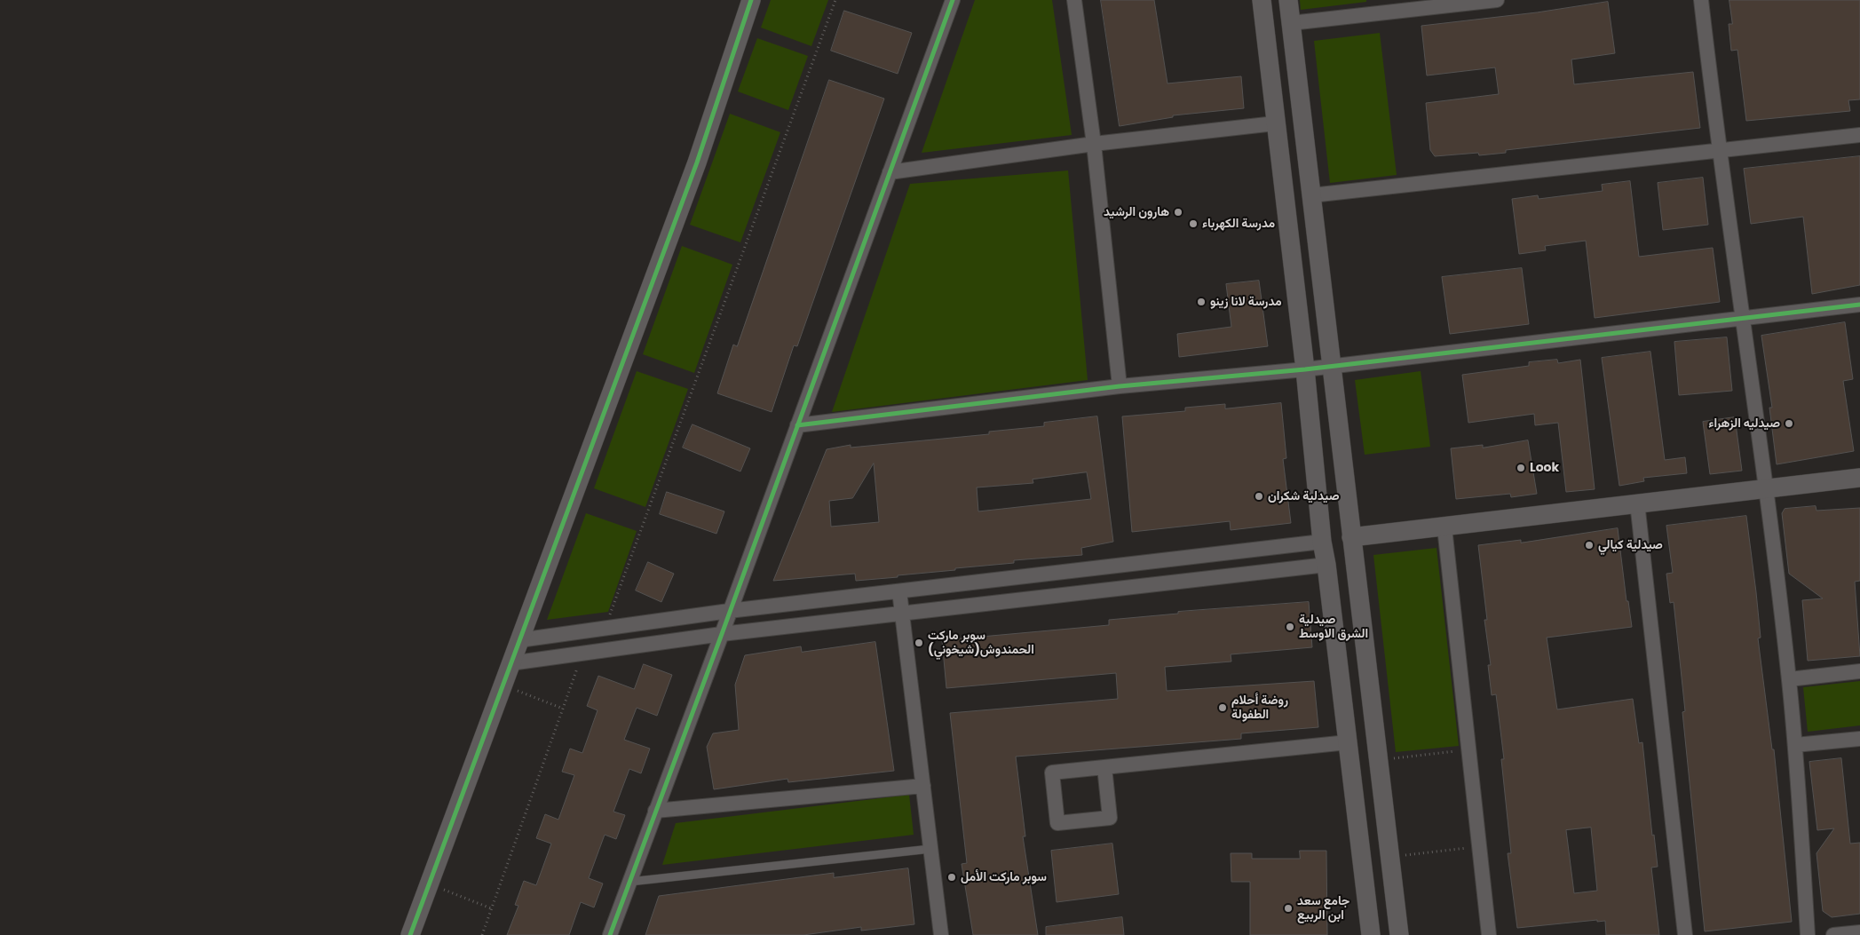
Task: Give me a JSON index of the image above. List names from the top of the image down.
{
  "places": [
    "هارون الرشيد",
    "مدرسة الكهرباء",
    "مدرسة لانا زينو",
    "صيدليه الزهراء",
    "Look",
    "صيدلية شكران",
    "صيدلية كيالي",
    "صيدلية الشرق الاوسط",
    "سوبر ماركت الحمندوش(شيخوني)",
    "روضة أحلام الطفولة",
    "سوبر ماركت الأمل",
    "جامع سعد ابن الربيع"
  ]
}
